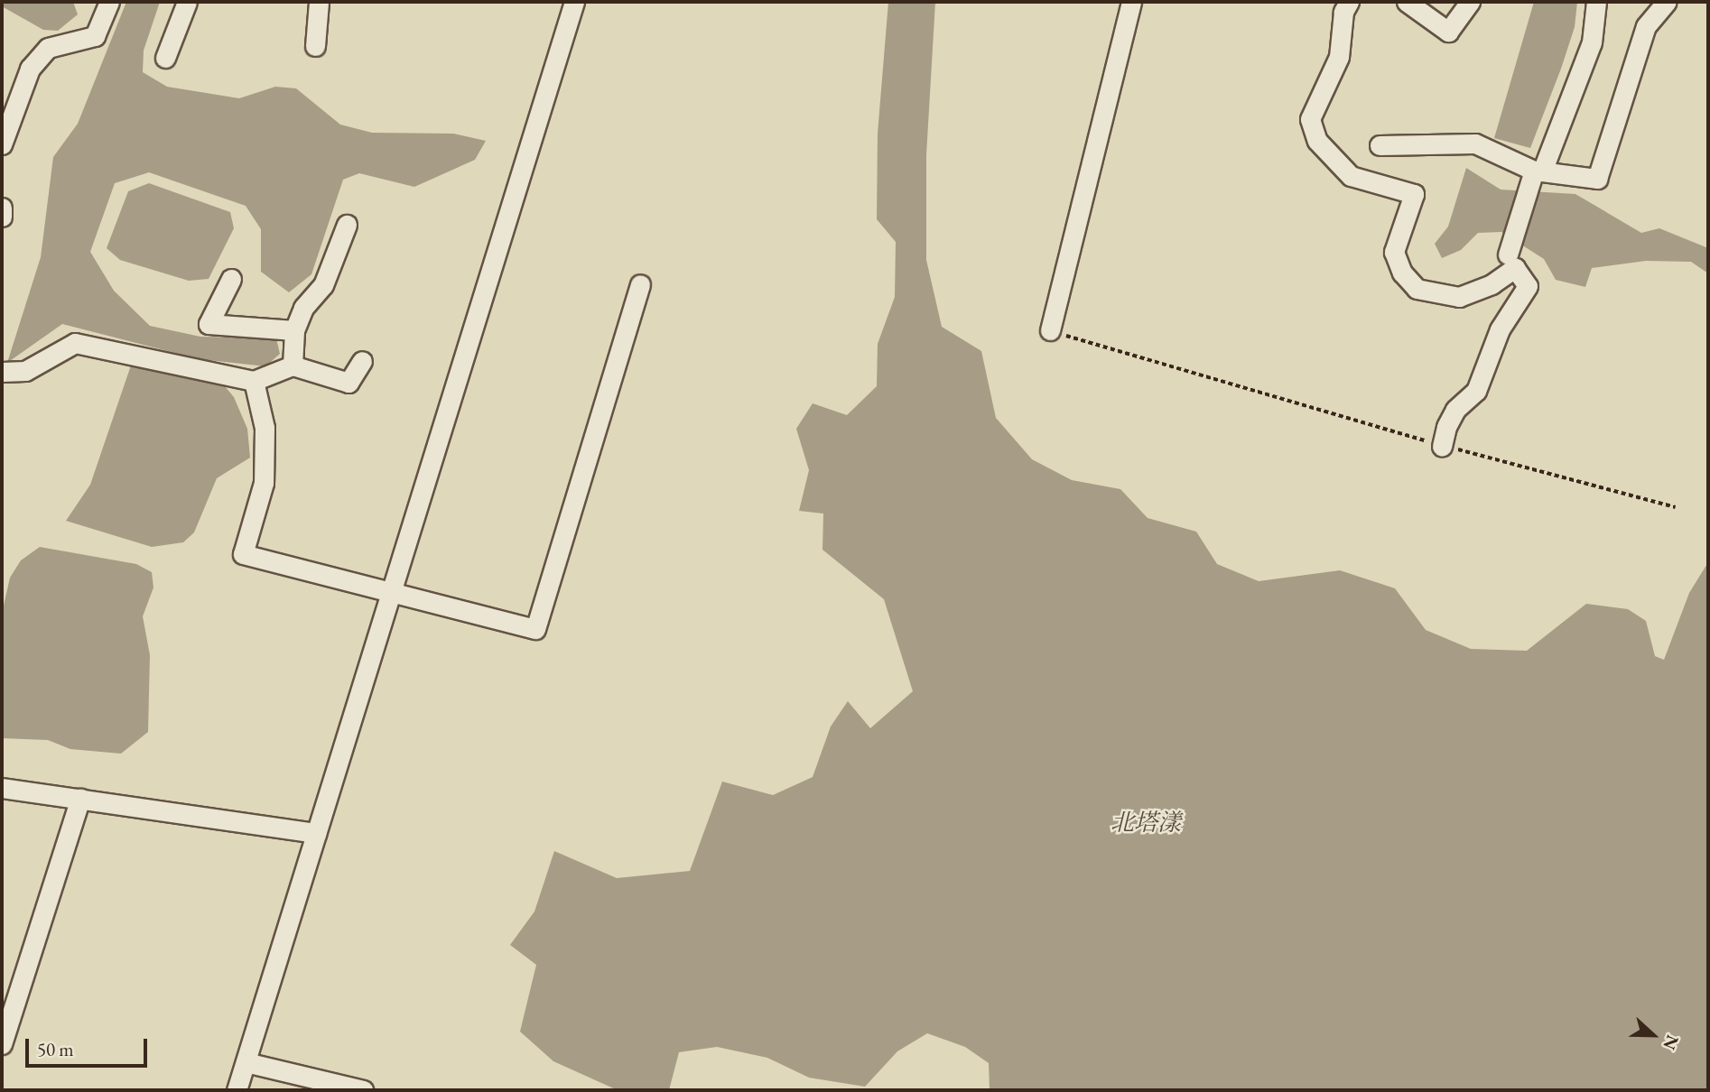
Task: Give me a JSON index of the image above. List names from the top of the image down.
{
  "water": ["北塔漾"],
  "scale_bar": "50 m",
  "north": "right"
}
